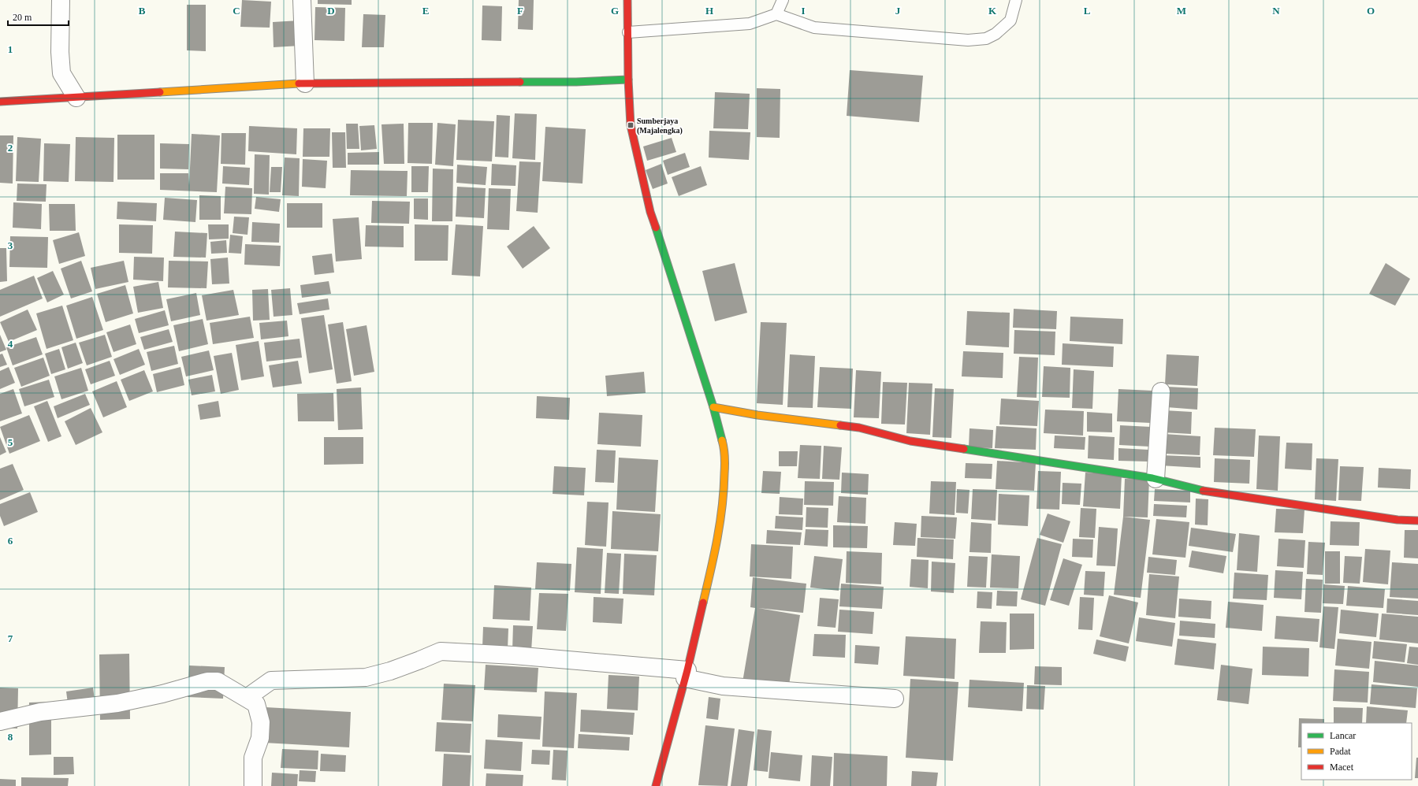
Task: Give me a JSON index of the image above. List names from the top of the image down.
{
  "places": {
    "transit": ["Sumberjaya (Majalengka)"]
  },
  "legend": ["Lancar", "Padat", "Macet"],
  "scale_bar": "20 m",
  "grid": {
    "columns": [
      "B",
      "C",
      "D",
      "E",
      "F",
      "G",
      "H",
      "I",
      "J",
      "K",
      "L",
      "M",
      "N",
      "O"
    ],
    "rows": [
      "1",
      "2",
      "3",
      "4",
      "5",
      "6",
      "7",
      "8"
    ]
  }
}
